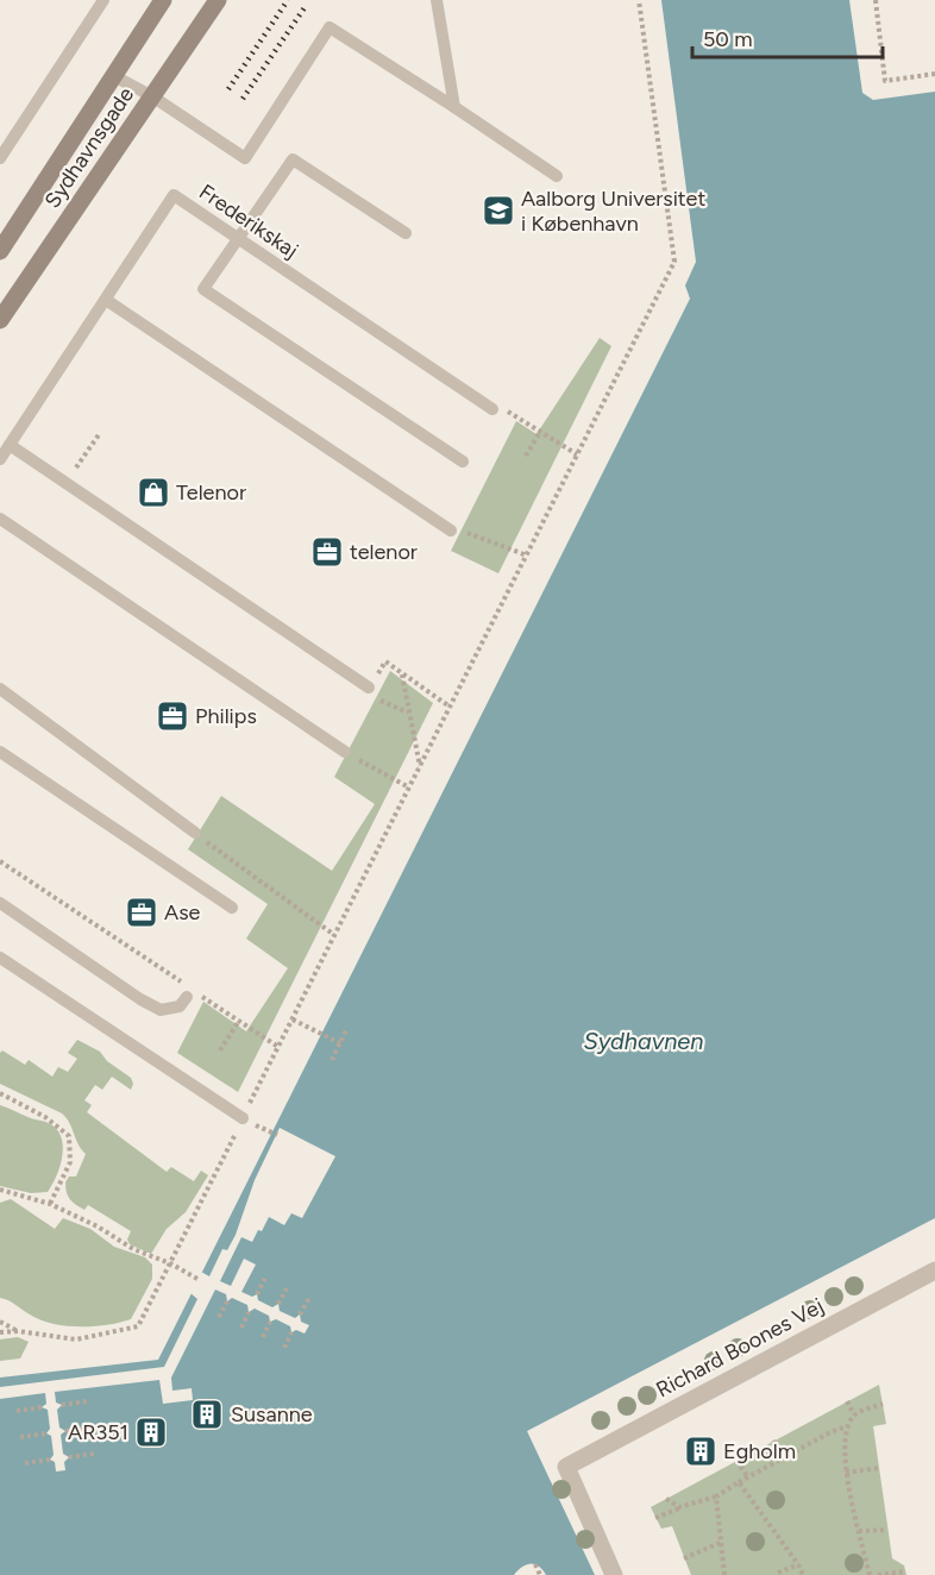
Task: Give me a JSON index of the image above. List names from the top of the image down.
{
  "streets": {
    "street": ["Sydhavnsgade", "Richard Boones Vej"],
    "lane": ["Frederikskaj"]
  },
  "water": ["Sydhavnen"],
  "places": {
    "school or university": ["Aalborg Universitet i København"],
    "shop": ["Telenor"],
    "office": ["telenor", "Philips", "Ase"],
    "building": ["Susanne", "AR351", "Egholm"]
  },
  "scale_bar": "50 m"
}
